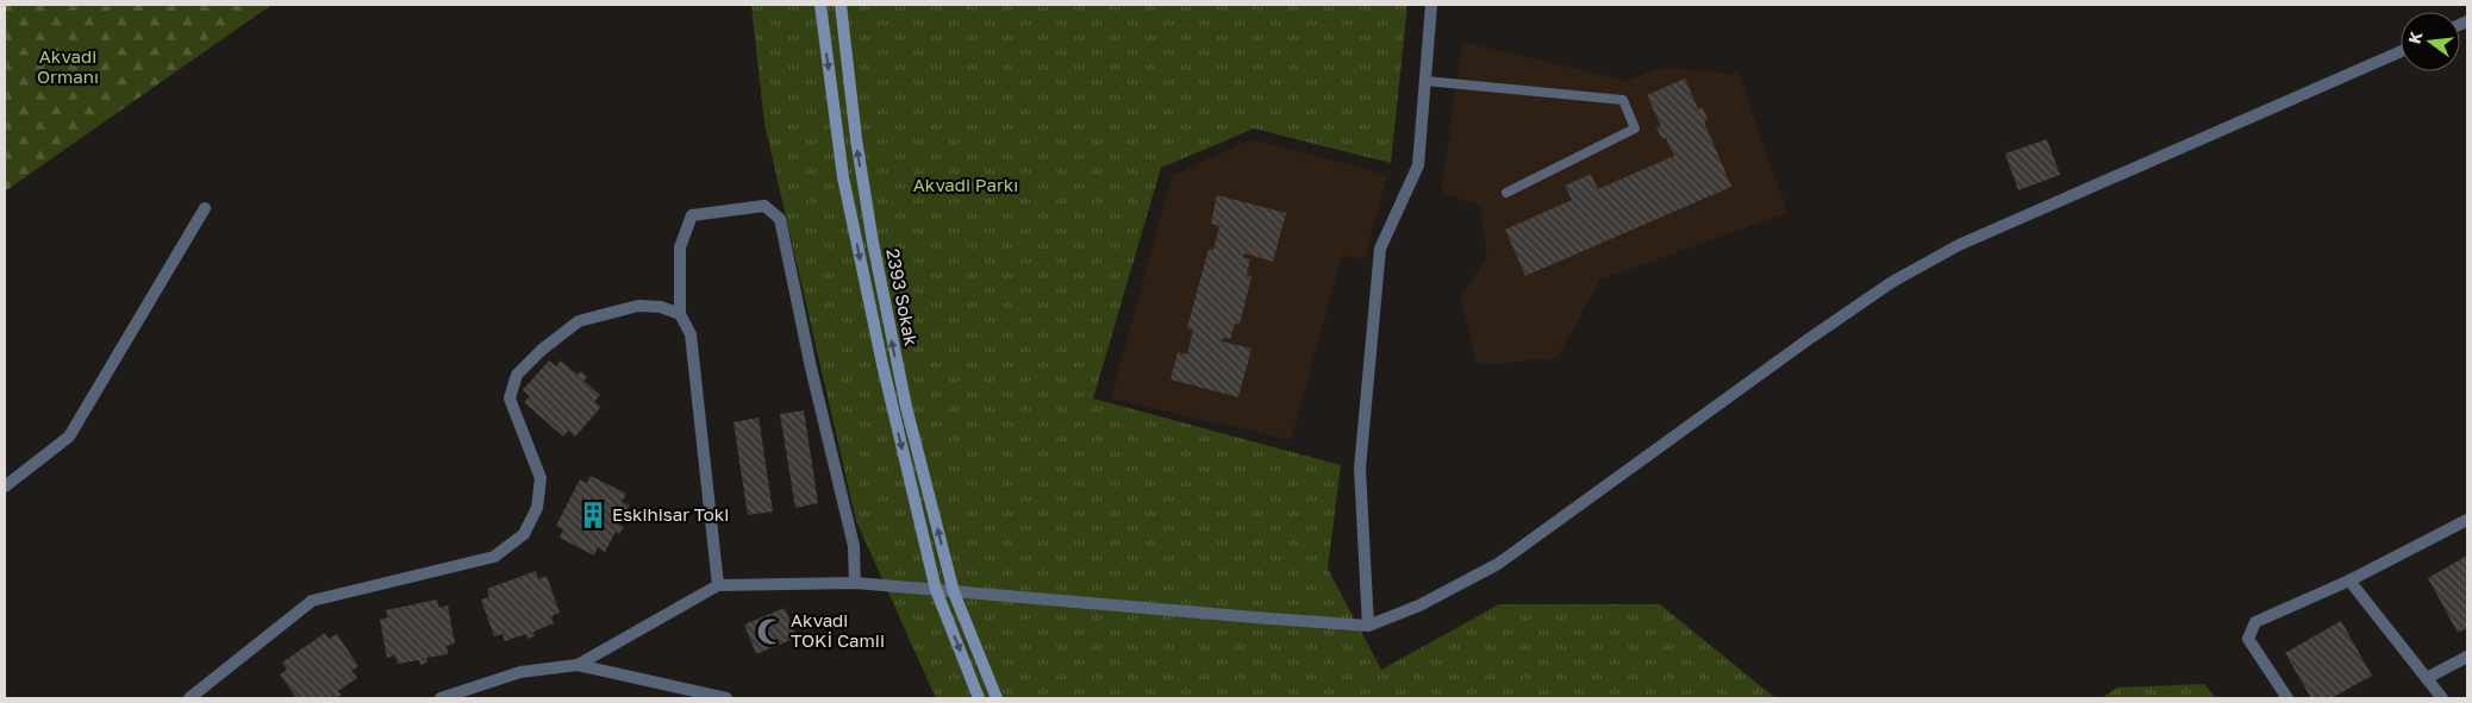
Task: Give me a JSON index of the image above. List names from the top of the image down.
{
  "streets": {
    "main road": ["2393 Sokak"]
  },
  "parks": ["Akvadi Ormanı", "Akvadi Parkı"],
  "places": {
    "building": ["Eskihisar Toki"],
    "mosque": ["Akvadi TOKİ Camii"]
  },
  "north": "left"
}
